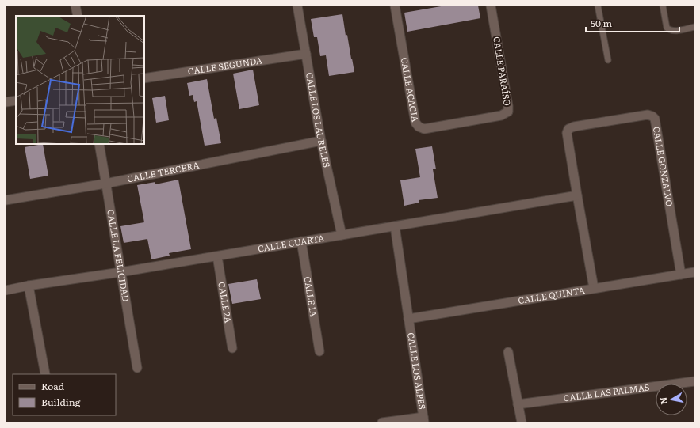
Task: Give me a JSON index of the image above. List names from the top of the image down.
{
  "streets": {
    "street": [
      "CALLE SEGUNDA",
      "CALLE PARAÍSO",
      "CALLE ACACIA",
      "CALLE LOS LAURELES",
      "CALLE GONZALVO",
      "CALLE TERCERA",
      "CALLE CUARTA",
      "CALLE LA FELICIDAD",
      "CALLE QUINTA",
      "CALLE 1A",
      "CALLE 2A",
      "CALLE LOS ALPES",
      "CALLE LAS PALMAS"
    ]
  },
  "crossings": [
    ["CALLE SEGUNDA", "CALLE LOS LAURELES"],
    ["CALLE PARAÍSO", "CALLE ACACIA"],
    ["CALLE LOS LAURELES", "CALLE TERCERA"],
    ["CALLE LOS LAURELES", "CALLE CUARTA"],
    ["CALLE GONZALVO", "CALLE CUARTA"],
    ["CALLE GONZALVO", "CALLE QUINTA"],
    ["CALLE TERCERA", "CALLE LA FELICIDAD"],
    ["CALLE CUARTA", "CALLE LA FELICIDAD"],
    ["CALLE CUARTA", "CALLE 1A"],
    ["CALLE CUARTA", "CALLE 2A"],
    ["CALLE CUARTA", "CALLE LOS ALPES"],
    ["CALLE QUINTA", "CALLE LOS ALPES"]
  ],
  "legend": ["Road", "Building"],
  "scale_bar": "50 m",
  "north": "left"
}
